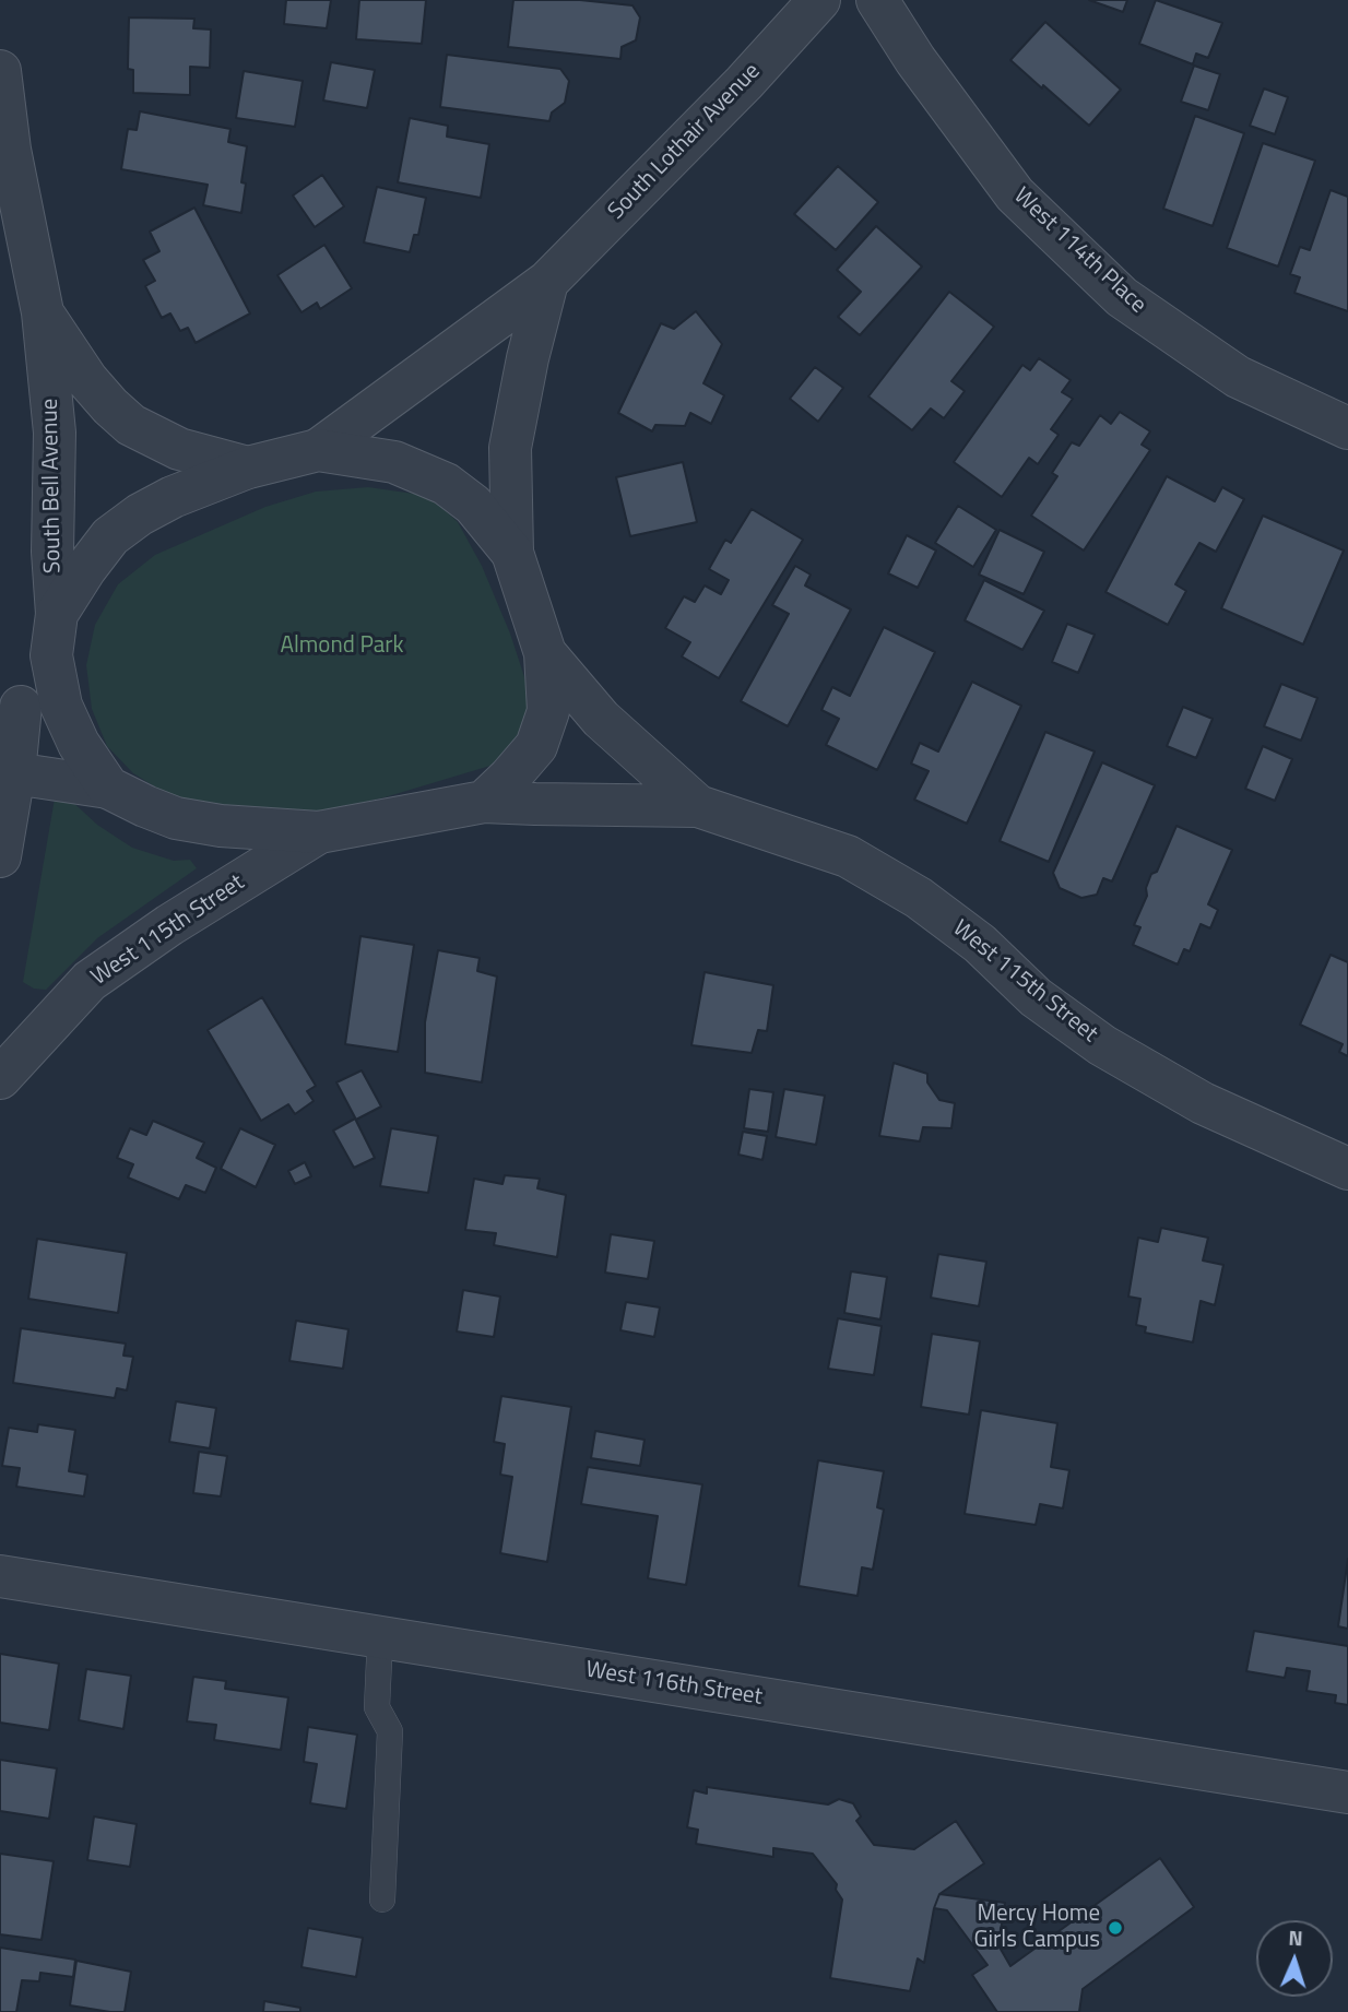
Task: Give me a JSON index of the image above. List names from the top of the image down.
{
  "streets": {
    "street": [
      "South Lothair Avenue",
      "West 114th Place",
      "South Bell Avenue",
      "West 115th Street",
      "West 116th Street"
    ]
  },
  "parks": ["Almond Park"],
  "places": ["Mercy Home Girls Campus"],
  "north": "top"
}
